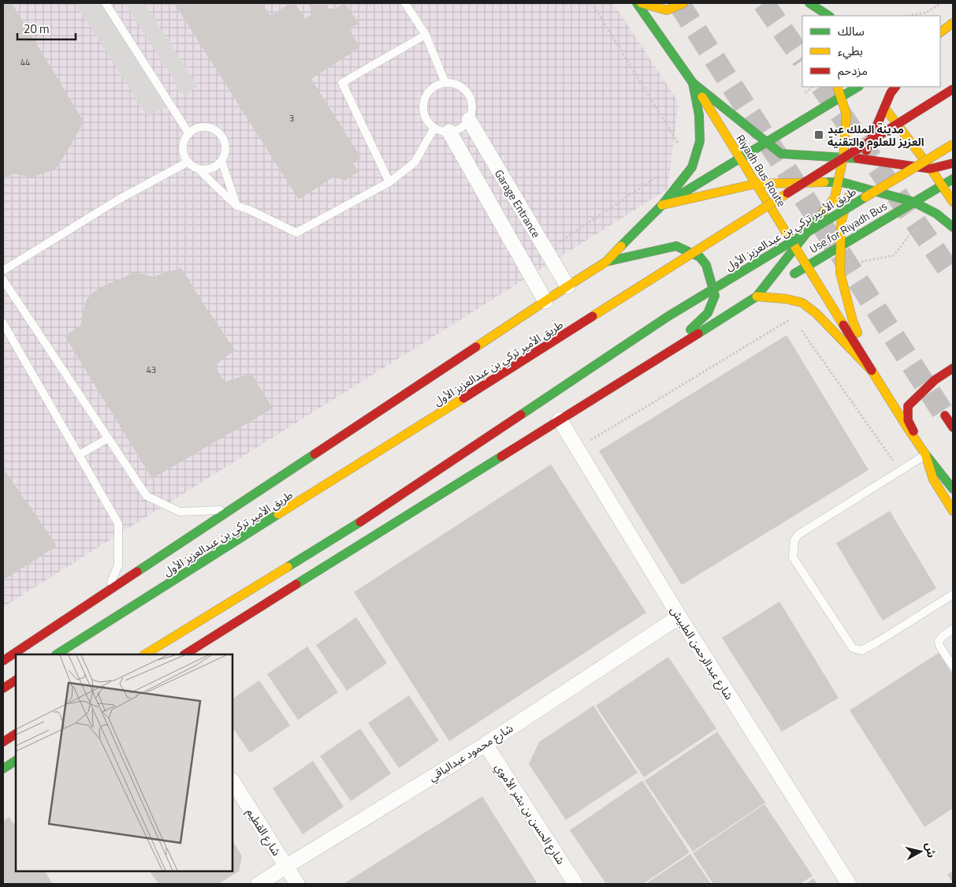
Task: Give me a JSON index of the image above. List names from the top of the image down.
{
  "streets": {
    "main road": ["Riyadh Bus Route", "Use for Riyadh Bus", "طريق الأمير تركي بن عبدالعزيز الأول"],
    "street": [
      "Garage Entrance",
      "شارع عبدالرحمن الطبيش",
      "شارع محمود عبدالباقي",
      "شارع الحسن بن بشر الأموي",
      "شارع القطيم"
    ]
  },
  "crossings": [
    ["Riyadh Bus Route", "Use for Riyadh Bus"],
    ["شارع عبدالرحمن الطبيش", "شارع محمود عبدالباقي"],
    ["شارع محمود عبدالباقي", "شارع الحسن بن بشر الأموي"],
    ["شارع محمود عبدالباقي", "شارع القطيم"]
  ],
  "places": {
    "transit": ["مدينة الملك عبد العزيز للعلوم والتقنية"]
  },
  "house_numbers": ["44", "3", "43"],
  "legend": ["سالك", "بطيء", "مزدحم"],
  "scale_bar": "20 m",
  "north": "right"
}
